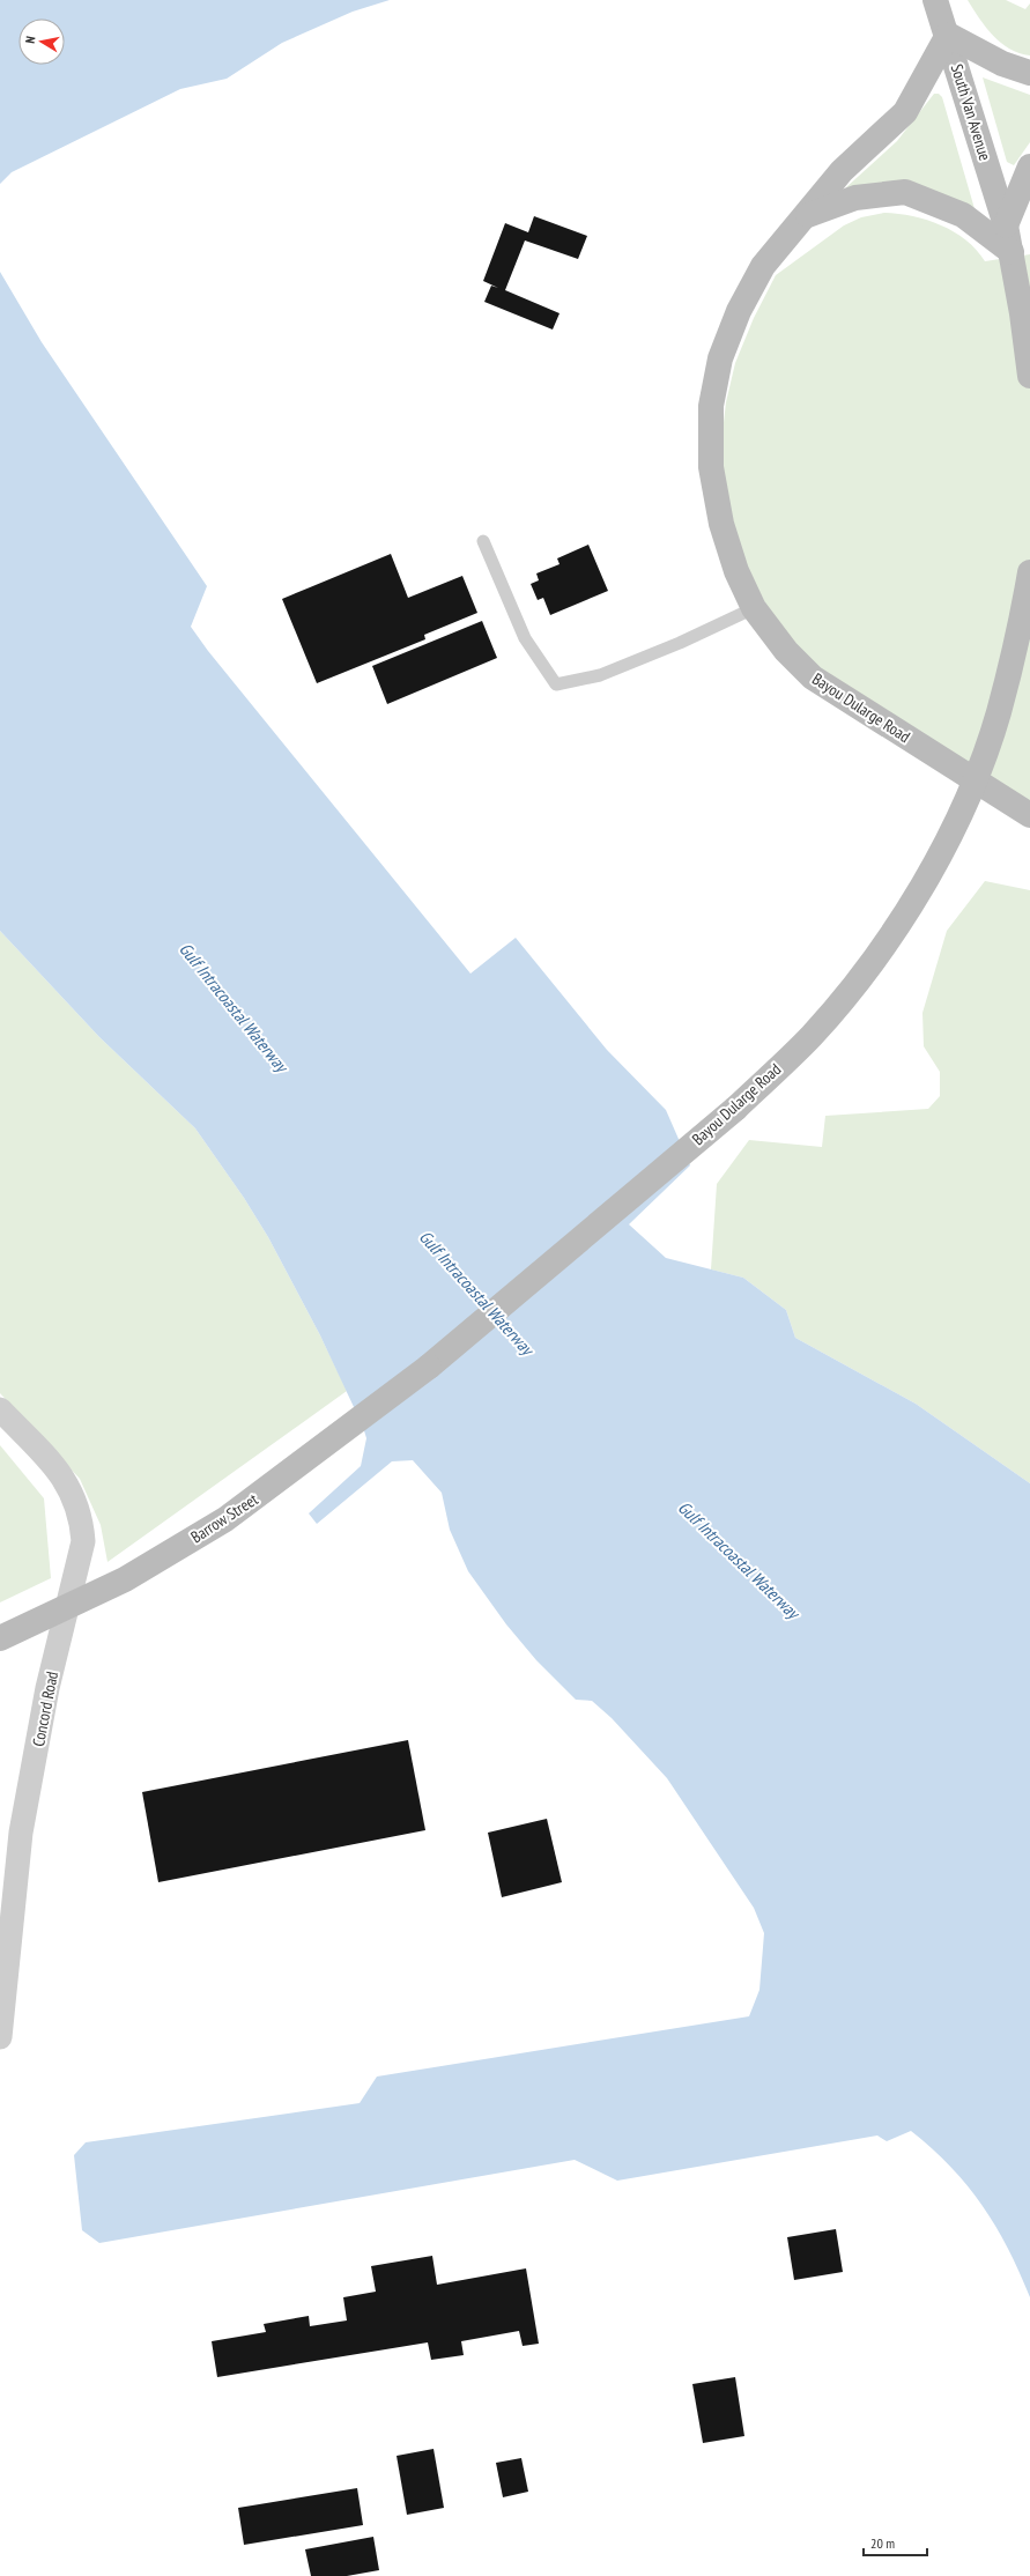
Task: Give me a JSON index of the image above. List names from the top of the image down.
{
  "streets": {
    "main road": ["South Van Avenue", "Bayou Dularge Road", "Barrow Street"],
    "street": ["Concord Road"]
  },
  "crossings": [
    ["Bayou Dularge Road", "Barrow Street"]
  ],
  "water": ["Gulf Intracoastal Waterway"],
  "scale_bar": "20 m",
  "north": "left"
}
